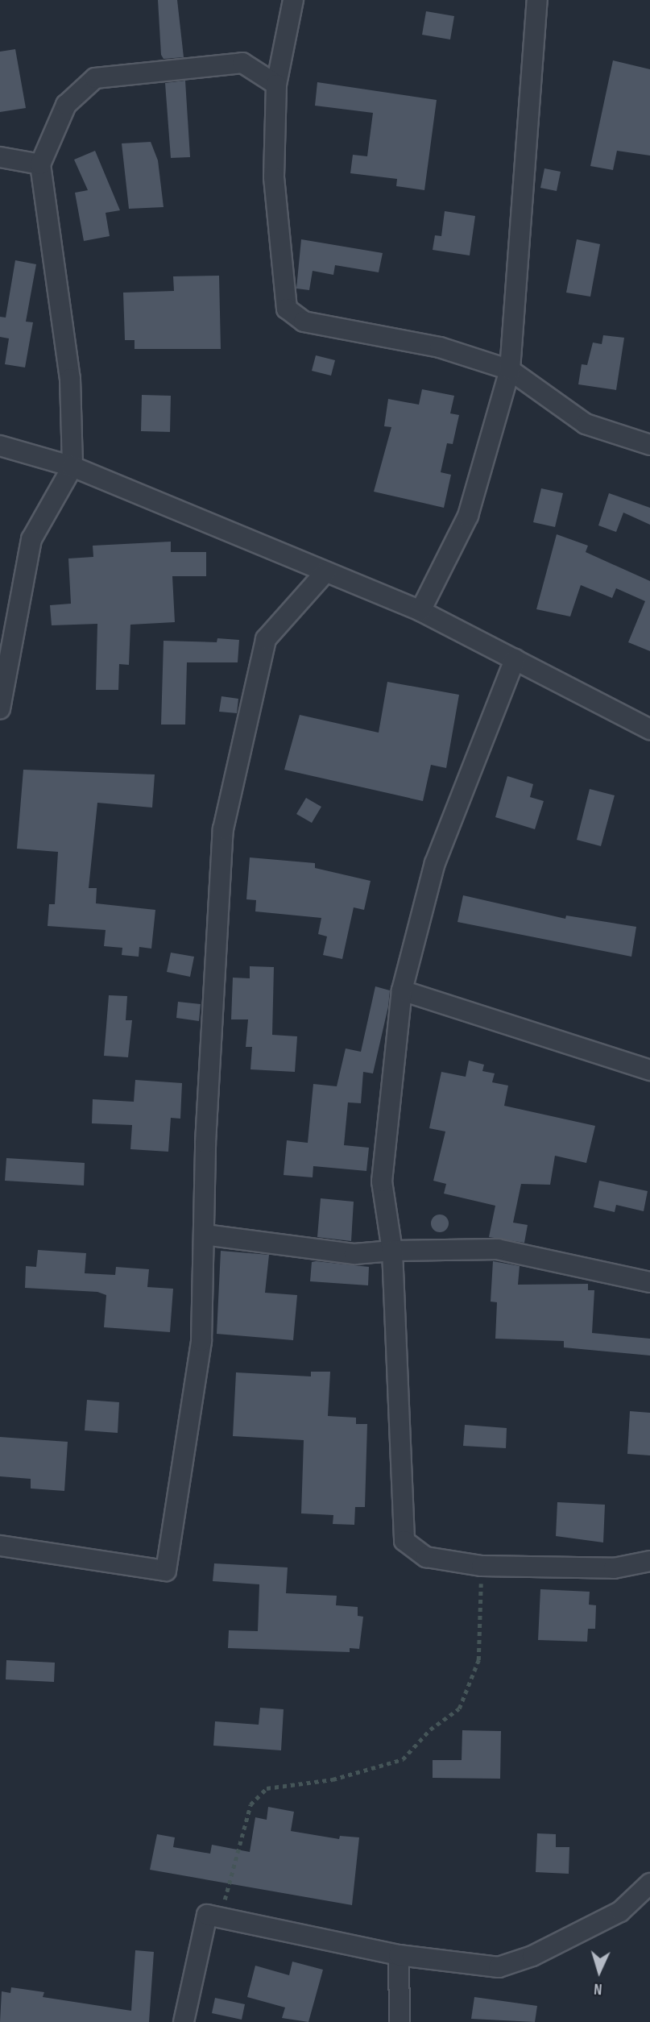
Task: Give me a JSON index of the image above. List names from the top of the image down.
{
  "north": "bottom"
}
